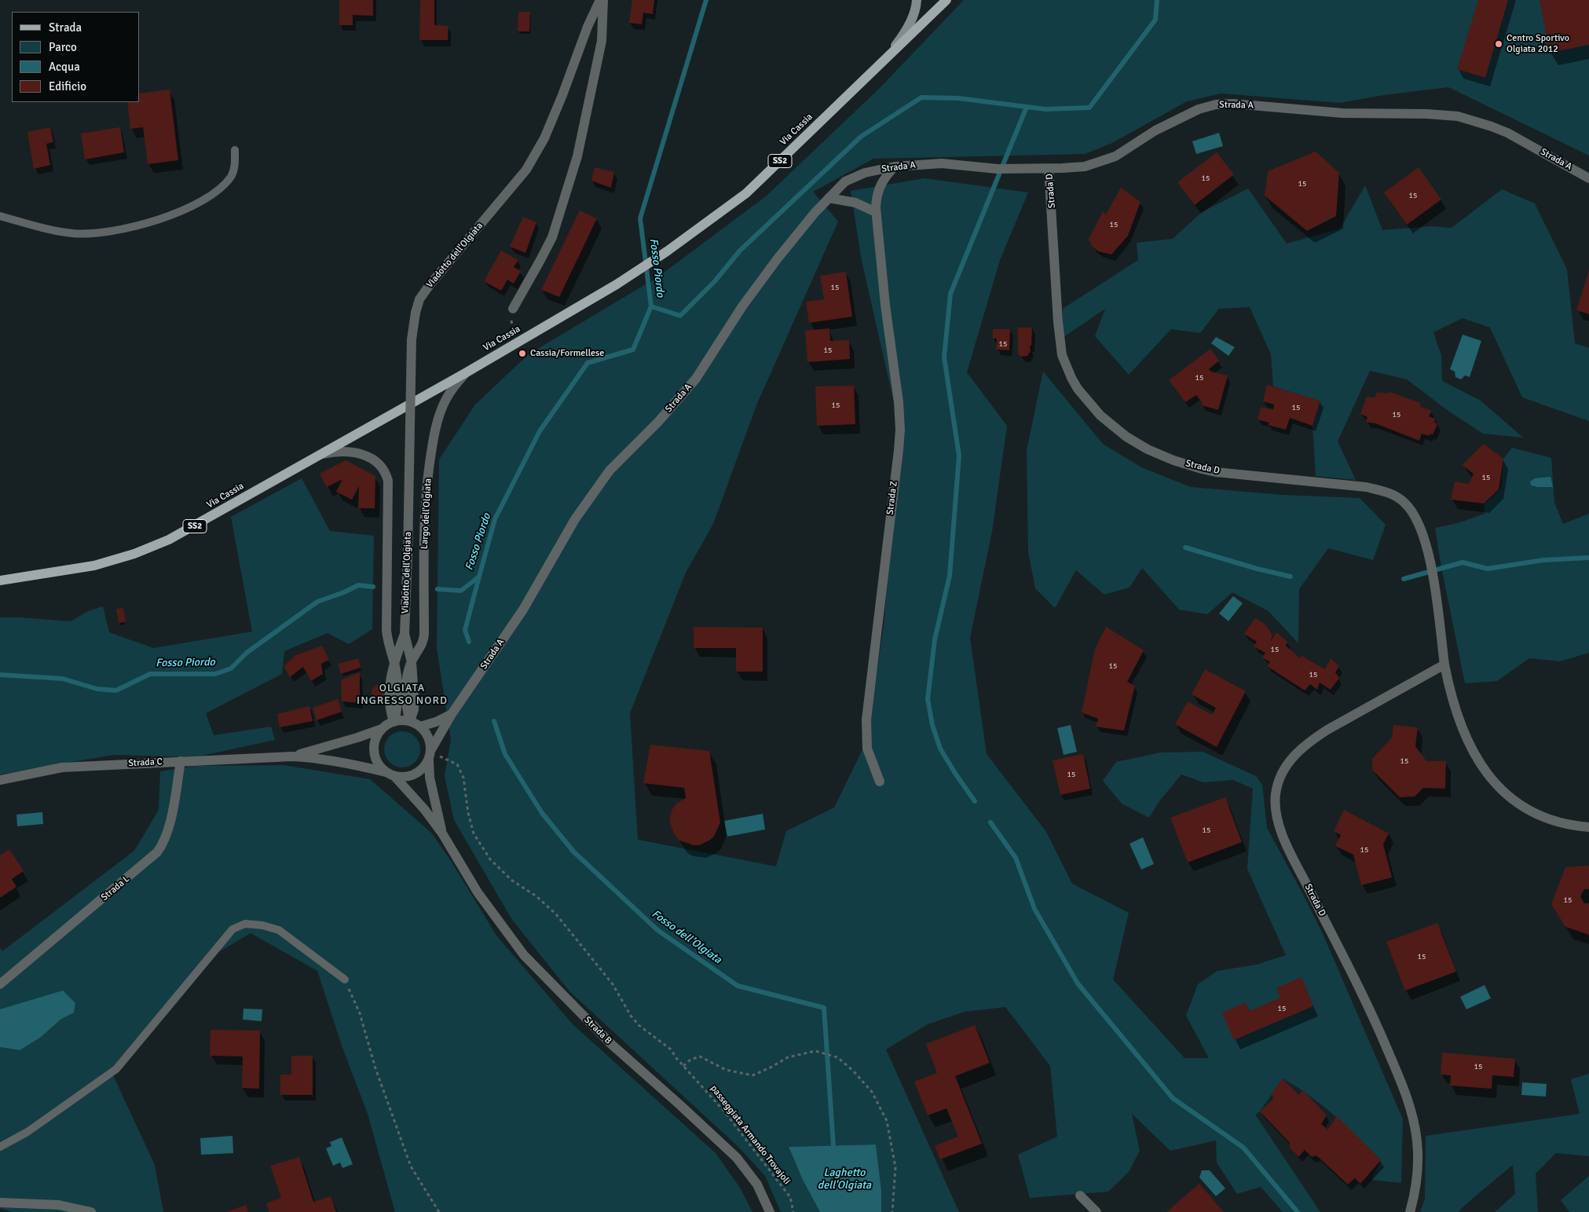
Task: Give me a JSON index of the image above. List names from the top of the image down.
{
  "streets": {
    "main road": ["Via Cassia", "SS2"],
    "street": [
      "Strada A",
      "Strada D",
      "Viadotto dell'Olgiata",
      "Strada Z",
      "Largo dell'Olgiata",
      "Strada C",
      "Strada L",
      "Strada B"
    ],
    "path": ["passeggiata Armando Trovajoli"]
  },
  "crossings": [
    ["Strada A", "Strada D"],
    ["Strada A", "Strada Z"],
    ["Strada A", "Largo dell'Olgiata"],
    ["Strada A", "Strada C"],
    ["Strada A", "Strada B"],
    ["Strada A", "passeggiata Armando Trovajoli"],
    ["Via Cassia", "Largo dell'Olgiata"],
    ["Viadotto dell'Olgiata", "Largo dell'Olgiata"],
    ["Largo dell'Olgiata", "Strada C"],
    ["Largo dell'Olgiata", "Strada B"],
    ["Largo dell'Olgiata", "passeggiata Armando Trovajoli"],
    ["Strada C", "Strada L"],
    ["Strada C", "Strada B"],
    ["Strada C", "passeggiata Armando Trovajoli"],
    ["Strada B", "passeggiata Armando Trovajoli"]
  ],
  "districts": ["OLGIATA INGRESSO NORD"],
  "water": ["Fosso Piordo", "Fosso dell’Olgiata", "Laghetto dell'Olgiata"],
  "places": ["Centro Sportivo Olgiata 2012", "Cassia/Formellese"],
  "house_numbers": [
    "15",
    "15",
    "15",
    "15",
    "15",
    "15",
    "15",
    "15",
    "15",
    "15",
    "15",
    "15",
    "15",
    "15",
    "15",
    "15",
    "15",
    "15",
    "15",
    "15",
    "15",
    "15",
    "15"
  ],
  "legend": [
    "Strada",
    "Parco",
    "Acqua",
    "Edificio"
  ]
}
